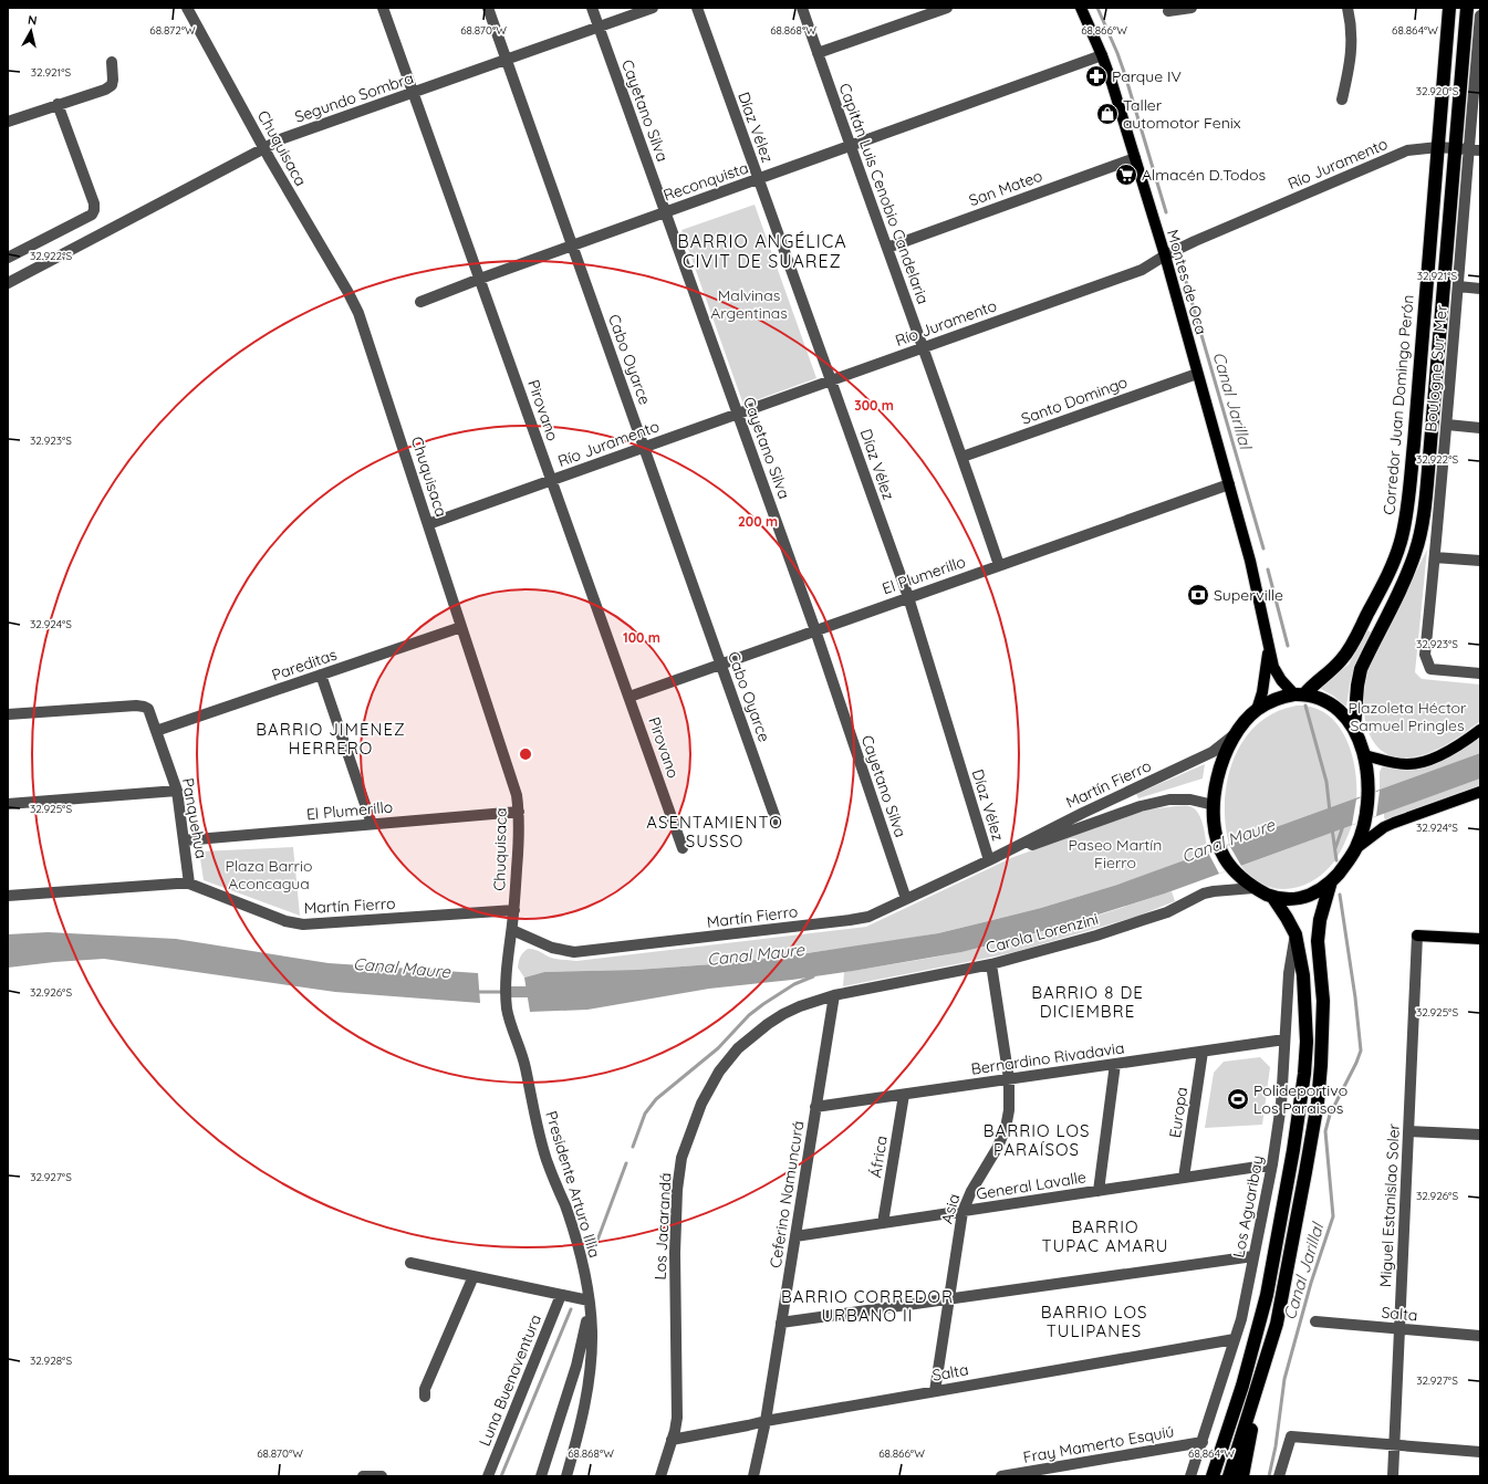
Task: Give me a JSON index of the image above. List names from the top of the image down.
{
  "streets": {
    "highway": ["Corredor Juan Domingo Perón"],
    "main road": ["Montes de Oca"],
    "street": [
      "Segundo Sombra",
      "Cayetano Silva",
      "Díaz Vélez",
      "Chuquisaca",
      "Río Juramento",
      "Reconquista",
      "San Mateo",
      "Capitán Luis Cenobio Candelaria",
      "Cabo Oyarce",
      "Boulogne Sur Mer",
      "Santo Domingo",
      "Pirovano",
      "El Plumerillo",
      "Pareditas",
      "Martín Fierro",
      "Panquehua",
      "Carola Lorenzini",
      "Bernardino Rivadavia",
      "Europa",
      "África",
      "Presidente Arturo Illia",
      "General Lavalle",
      "Ceferino Namuncurá",
      "Miguel Estanislao Soler",
      "Los Aguaribay",
      "Asia",
      "Los Jacarandá",
      "Salta",
      "Luna Buenaventura",
      "Fray Mamerto Esquiú"
    ]
  },
  "crossings": [
    ["Segundo Sombra", "Cayetano Silva"],
    ["Segundo Sombra", "Chuquisaca"],
    ["Segundo Sombra", "Cabo Oyarce"],
    ["Segundo Sombra", "Pirovano"],
    ["Cayetano Silva", "Río Juramento"],
    ["Cayetano Silva", "Reconquista"],
    ["Cayetano Silva", "El Plumerillo"],
    ["Cayetano Silva", "Martín Fierro"],
    ["Díaz Vélez", "Río Juramento"],
    ["Díaz Vélez", "Reconquista"],
    ["Díaz Vélez", "El Plumerillo"],
    ["Díaz Vélez", "Martín Fierro"],
    ["Chuquisaca", "Río Juramento"],
    ["Chuquisaca", "El Plumerillo"],
    ["Chuquisaca", "Pareditas"],
    ["Chuquisaca", "Martín Fierro"],
    ["Chuquisaca", "Presidente Arturo Illia"],
    ["Río Juramento", "Capitán Luis Cenobio Candelaria"],
    ["Río Juramento", "Montes de Oca"],
    ["Río Juramento", "Cabo Oyarce"],
    ["Río Juramento", "Boulogne Sur Mer"],
    ["Río Juramento", "Corredor Juan Domingo Perón"],
    ["Río Juramento", "Pirovano"],
    ["Reconquista", "Capitán Luis Cenobio Candelaria"],
    ["Reconquista", "Montes de Oca"],
    ["Reconquista", "Cabo Oyarce"],
    ["Reconquista", "Pirovano"],
    ["San Mateo", "Capitán Luis Cenobio Candelaria"],
    ["San Mateo", "Montes de Oca"],
    ["Capitán Luis Cenobio Candelaria", "Santo Domingo"],
    ["Capitán Luis Cenobio Candelaria", "El Plumerillo"],
    ["Montes de Oca", "Santo Domingo"],
    ["Montes de Oca", "Corredor Juan Domingo Perón"],
    ["Montes de Oca", "El Plumerillo"],
    ["Cabo Oyarce", "El Plumerillo"],
    ["Pirovano", "El Plumerillo"],
    ["El Plumerillo", "Panquehua"],
    ["Pareditas", "Panquehua"],
    ["Martín Fierro", "Panquehua"],
    ["Carola Lorenzini", "Ceferino Namuncurá"],
    ["Carola Lorenzini", "Asia"],
    ["Carola Lorenzini", "Los Jacarandá"],
    ["Bernardino Rivadavia", "Europa"],
    ["Bernardino Rivadavia", "África"],
    ["Bernardino Rivadavia", "Ceferino Namuncurá"],
    ["Bernardino Rivadavia", "Los Aguaribay"],
    ["Bernardino Rivadavia", "Asia"],
    ["Europa", "General Lavalle"],
    ["África", "General Lavalle"],
    ["General Lavalle", "Ceferino Namuncurá"],
    ["General Lavalle", "Los Aguaribay"],
    ["General Lavalle", "Asia"],
    ["Ceferino Namuncurá", "Los Jacarandá"],
    ["Ceferino Namuncurá", "Salta"],
    ["Miguel Estanislao Soler", "Salta"],
    ["Los Aguaribay", "Salta"],
    ["Los Aguaribay", "Fray Mamerto Esquiú"],
    ["Asia", "Salta"],
    ["Los Jacarandá", "Salta"]
  ],
  "districts": [
    "BARRIO ANGÉLICA CIVIT DE SUAREZ",
    "BARRIO JIMENEZ HERRERO",
    "ASENTAMIENTO SUSSO",
    "BARRIO 8 DE DICIEMBRE",
    "BARRIO LOS PARAÍSOS",
    "BARRIO TUPAC AMARU",
    "BARRIO CORREDOR URBANO II",
    "BARRIO LOS TULIPANES"
  ],
  "water": ["Canal Jarillal", "Canal Maure"],
  "parks": [
    "Malvinas Argentinas",
    "Plazoleta Héctor Samuel Pringles",
    "Paseo Martín Fierro",
    "Plaza Barrio Aconcagua"
  ],
  "places": {
    "pharmacy": ["Parque IV"],
    "shop": ["Taller automotor Fenix"],
    "supermarket": ["Almacén D.Todos"],
    "bank": ["Superville"],
    "sports": ["Polideportivo Los Paraisos"]
  },
  "north": "top",
  "coordinates": [
    "68.872°W",
    "68.870°W",
    "68.868°W",
    "68.866°W",
    "68.864°W",
    "32.921°S",
    "32.920°S",
    "32.922°S",
    "32.923°S",
    "32.924°S",
    "32.925°S",
    "32.926°S",
    "32.927°S",
    "32.928°S"
  ],
  "rings": ["300 m", "200 m", "100 m"]
}
